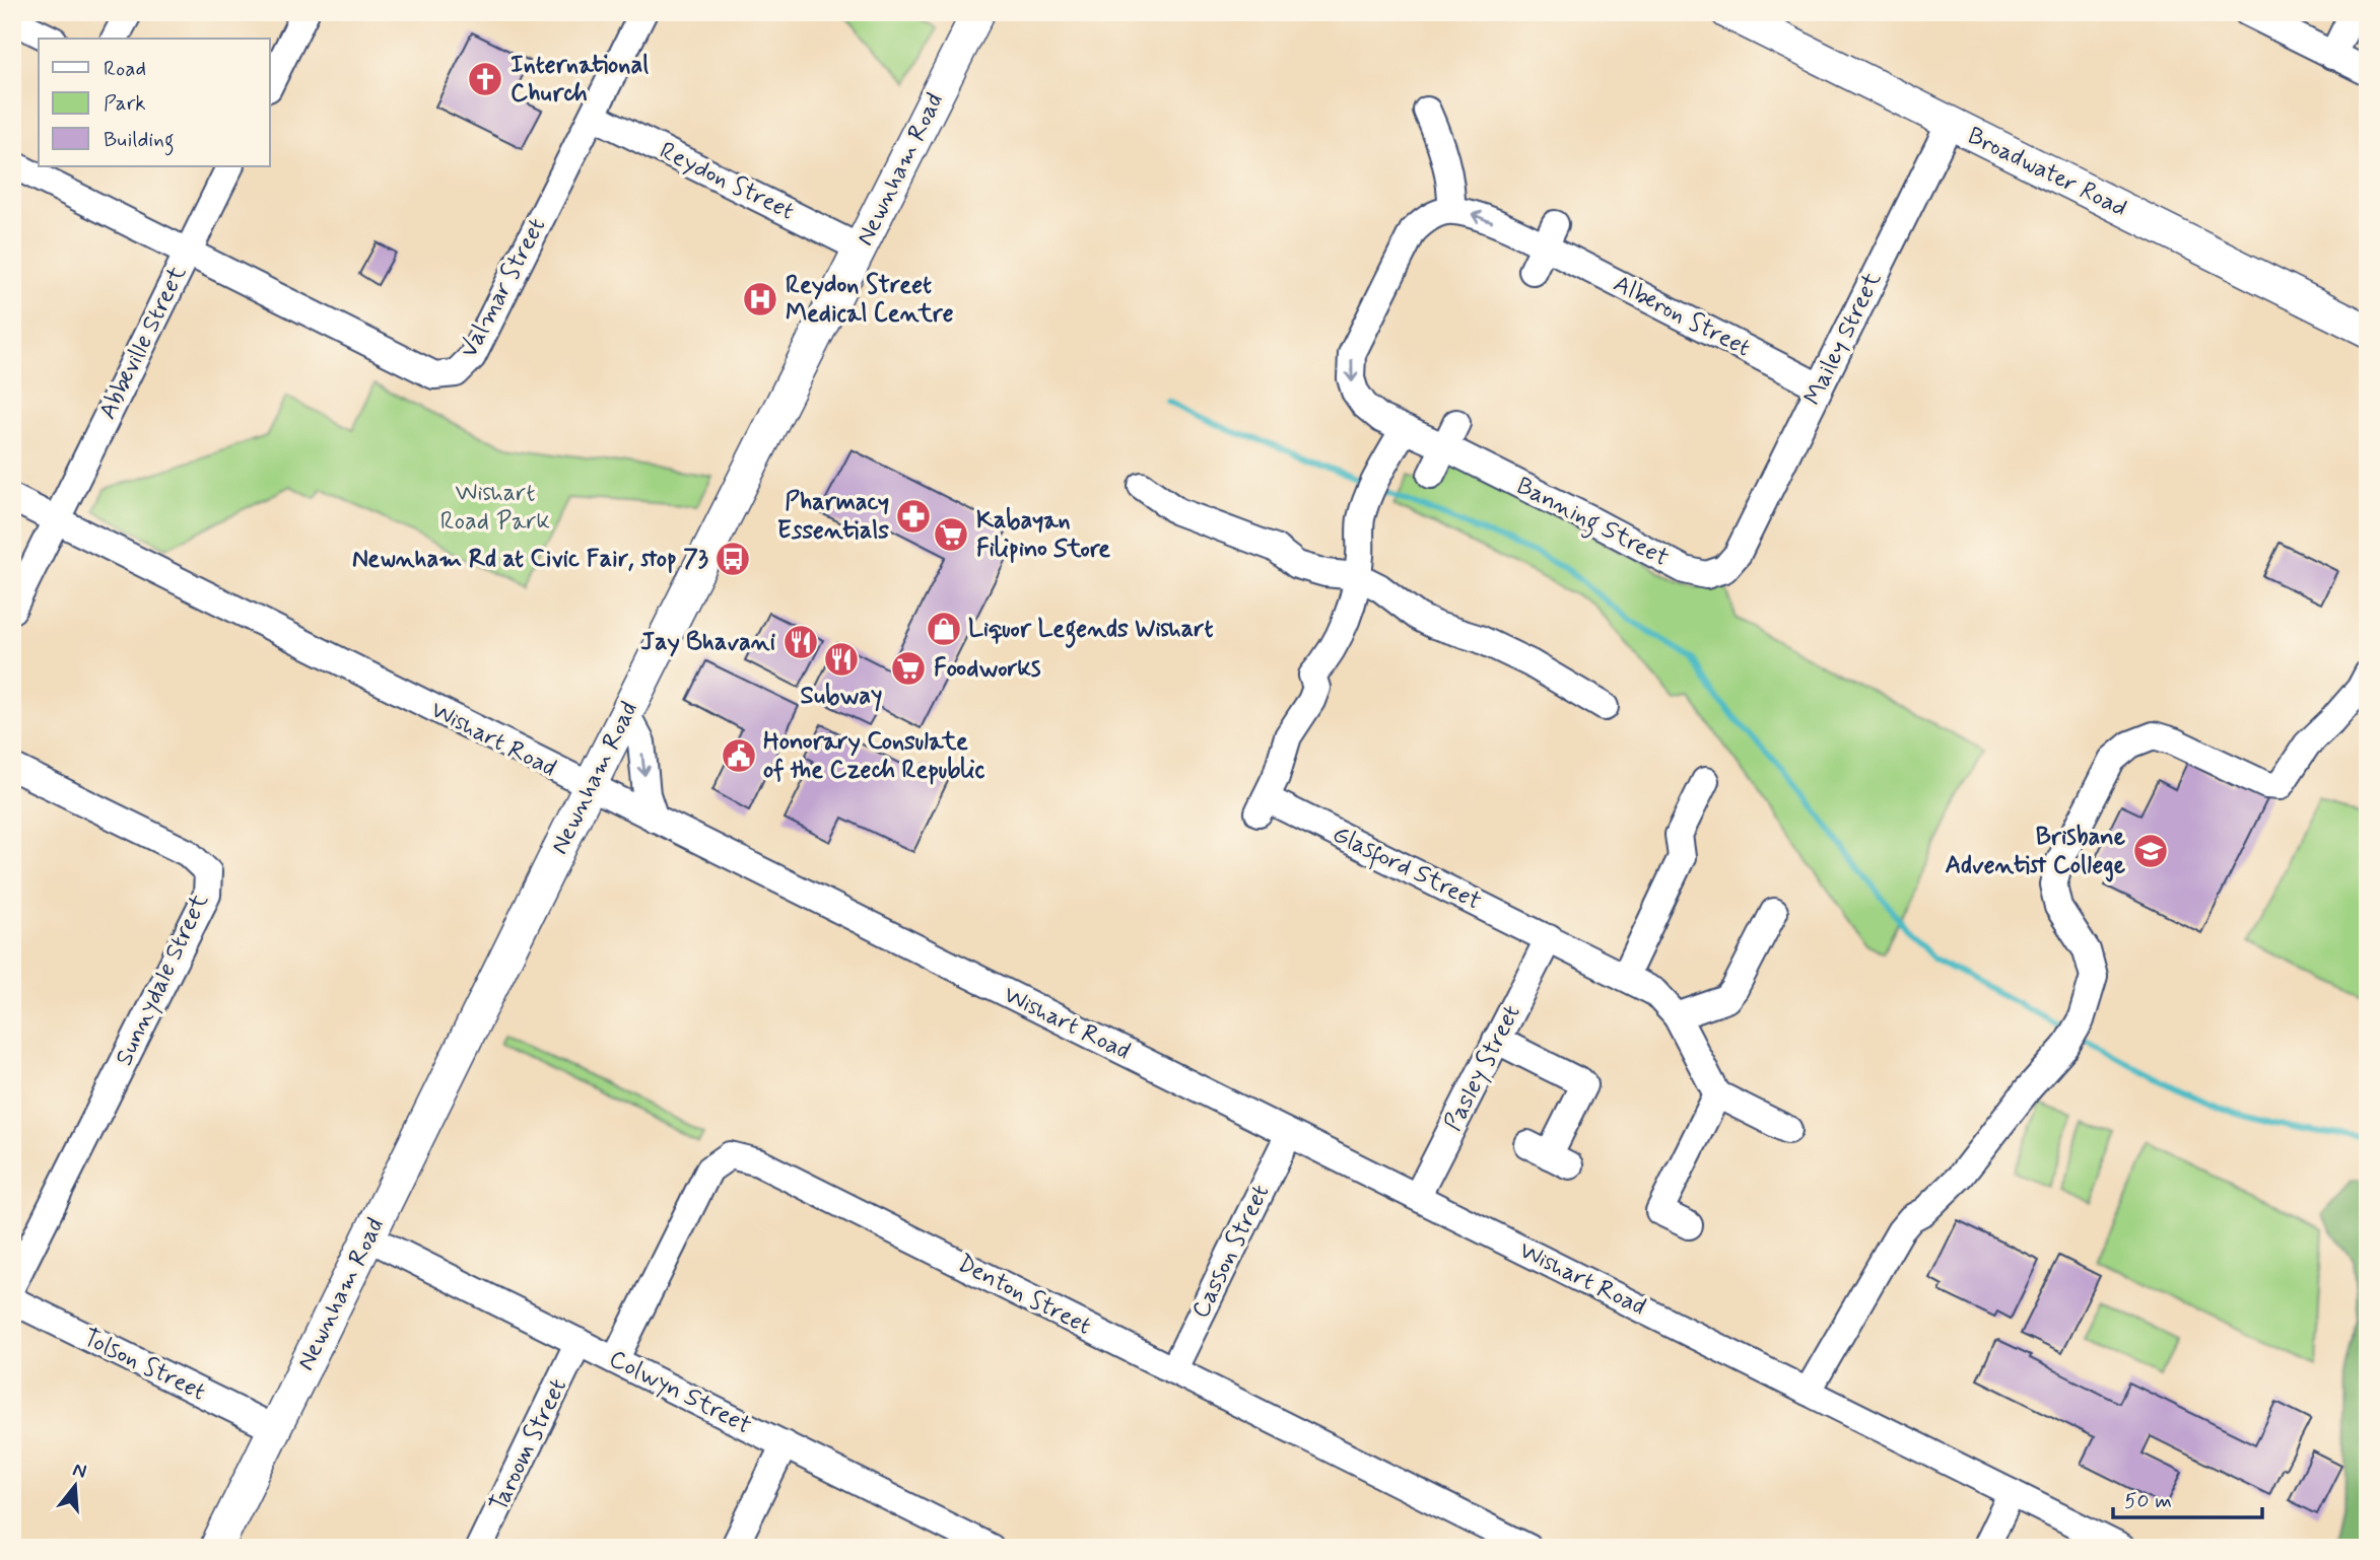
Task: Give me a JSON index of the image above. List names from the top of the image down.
{
  "streets": {
    "main road": ["Newnham Road", "Broadwater Road"],
    "street": [
      "Reydon Street",
      "Valmar Street",
      "Alberon Street",
      "Mailey Street",
      "Abbeville Street",
      "Banning Street",
      "Wishart Road",
      "Glasford Street",
      "Sunnydale Street",
      "Pasley Street",
      "Casson Street",
      "Denton Street",
      "Tolson Street",
      "Colwyn Street",
      "Taroom Street"
    ]
  },
  "crossings": [
    ["Newnham Road", "Reydon Street"],
    ["Newnham Road", "Wishart Road"],
    ["Newnham Road", "Tolson Street"],
    ["Newnham Road", "Colwyn Street"],
    ["Broadwater Road", "Mailey Street"],
    ["Reydon Street", "Valmar Street"],
    ["Valmar Street", "Abbeville Street"],
    ["Alberon Street", "Mailey Street"],
    ["Alberon Street", "Banning Street"],
    ["Mailey Street", "Banning Street"],
    ["Abbeville Street", "Wishart Road"],
    ["Wishart Road", "Pasley Street"],
    ["Wishart Road", "Casson Street"],
    ["Glasford Street", "Pasley Street"],
    ["Casson Street", "Denton Street"],
    ["Denton Street", "Colwyn Street"],
    ["Colwyn Street", "Taroom Street"]
  ],
  "parks": ["Wishart Road Park"],
  "places": {
    "church": ["International Church"],
    "hospital": ["Reydon Street Medical Centre"],
    "pharmacy": ["Pharmacy Essentials"],
    "supermarket": ["Kabayan Filipino Store", "Foodworks"],
    "bus stop": ["Newnham Rd at Civic Fair, stop 73"],
    "shop": ["Liquor Legends Wishart"],
    "restaurant": ["Jay Bhavani", "Subway"],
    "public building": ["Honorary Consulate of the Czech Republic"],
    "school or university": ["Brisbane Adventist College"]
  },
  "legend": ["Road", "Park", "Building"],
  "scale_bar": "50 m",
  "north": "top"
}
